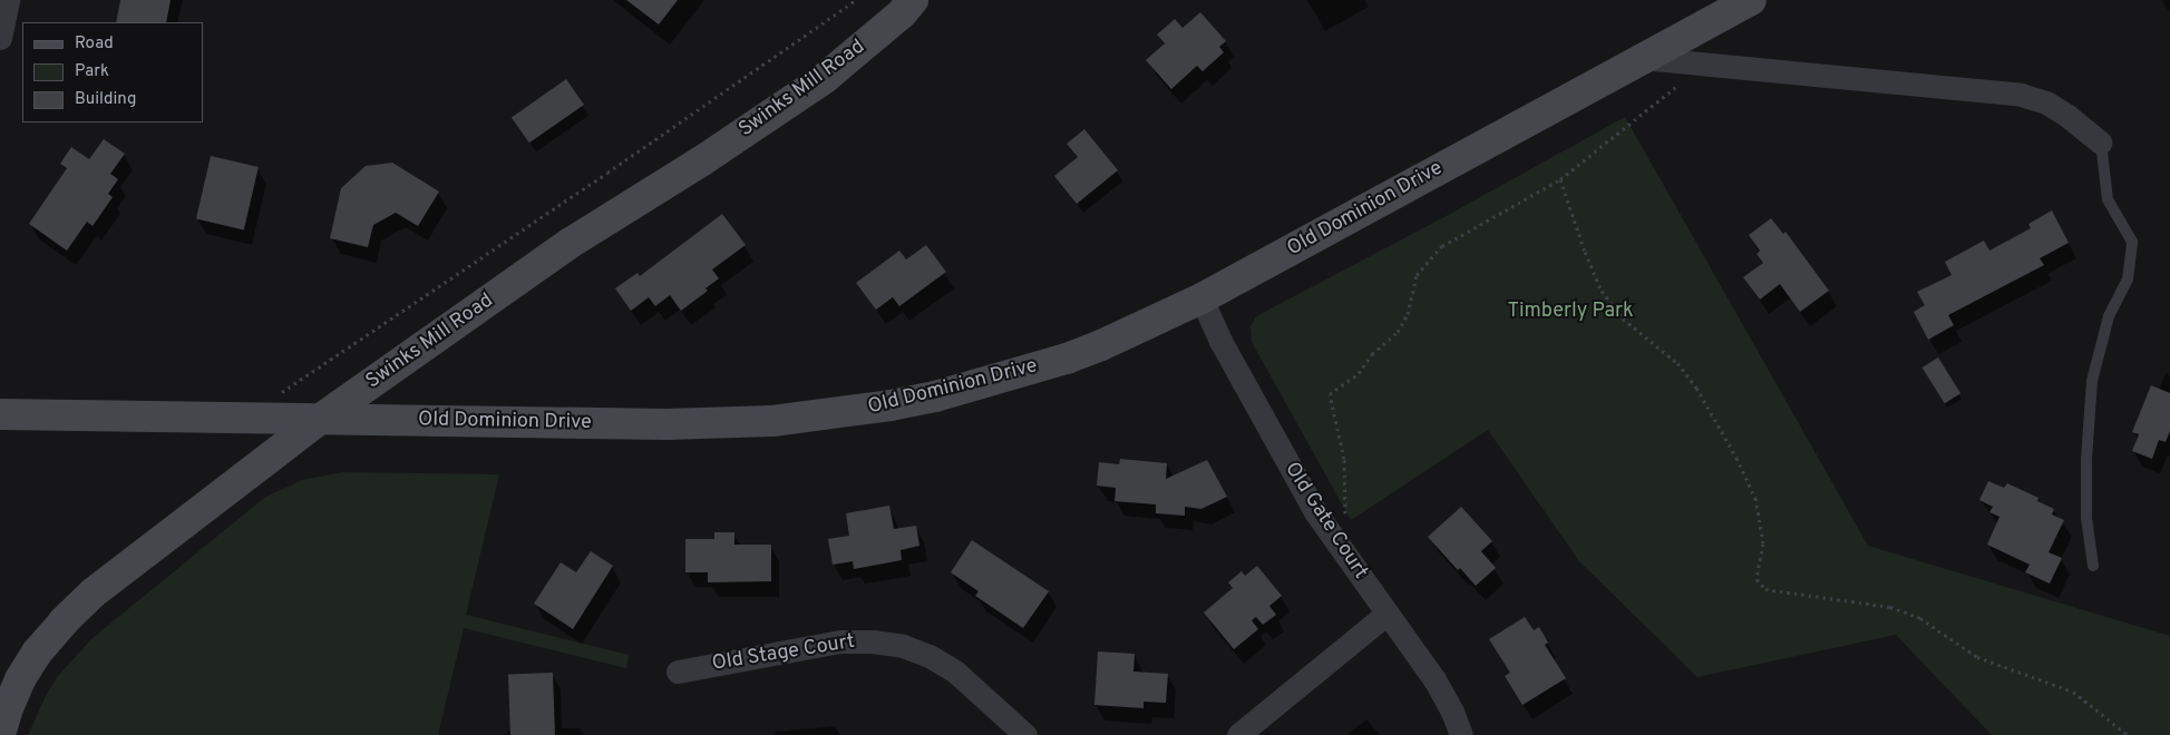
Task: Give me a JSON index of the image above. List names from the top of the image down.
{
  "streets": {
    "main road": ["Swinks Mill Road", "Old Dominion Drive"],
    "street": ["Old Gate Court", "Old Stage Court"]
  },
  "crossings": [
    ["Swinks Mill Road", "Old Dominion Drive"],
    ["Old Dominion Drive", "Old Gate Court"]
  ],
  "parks": ["Timberly Park"],
  "legend": ["Road", "Park", "Building"]
}
